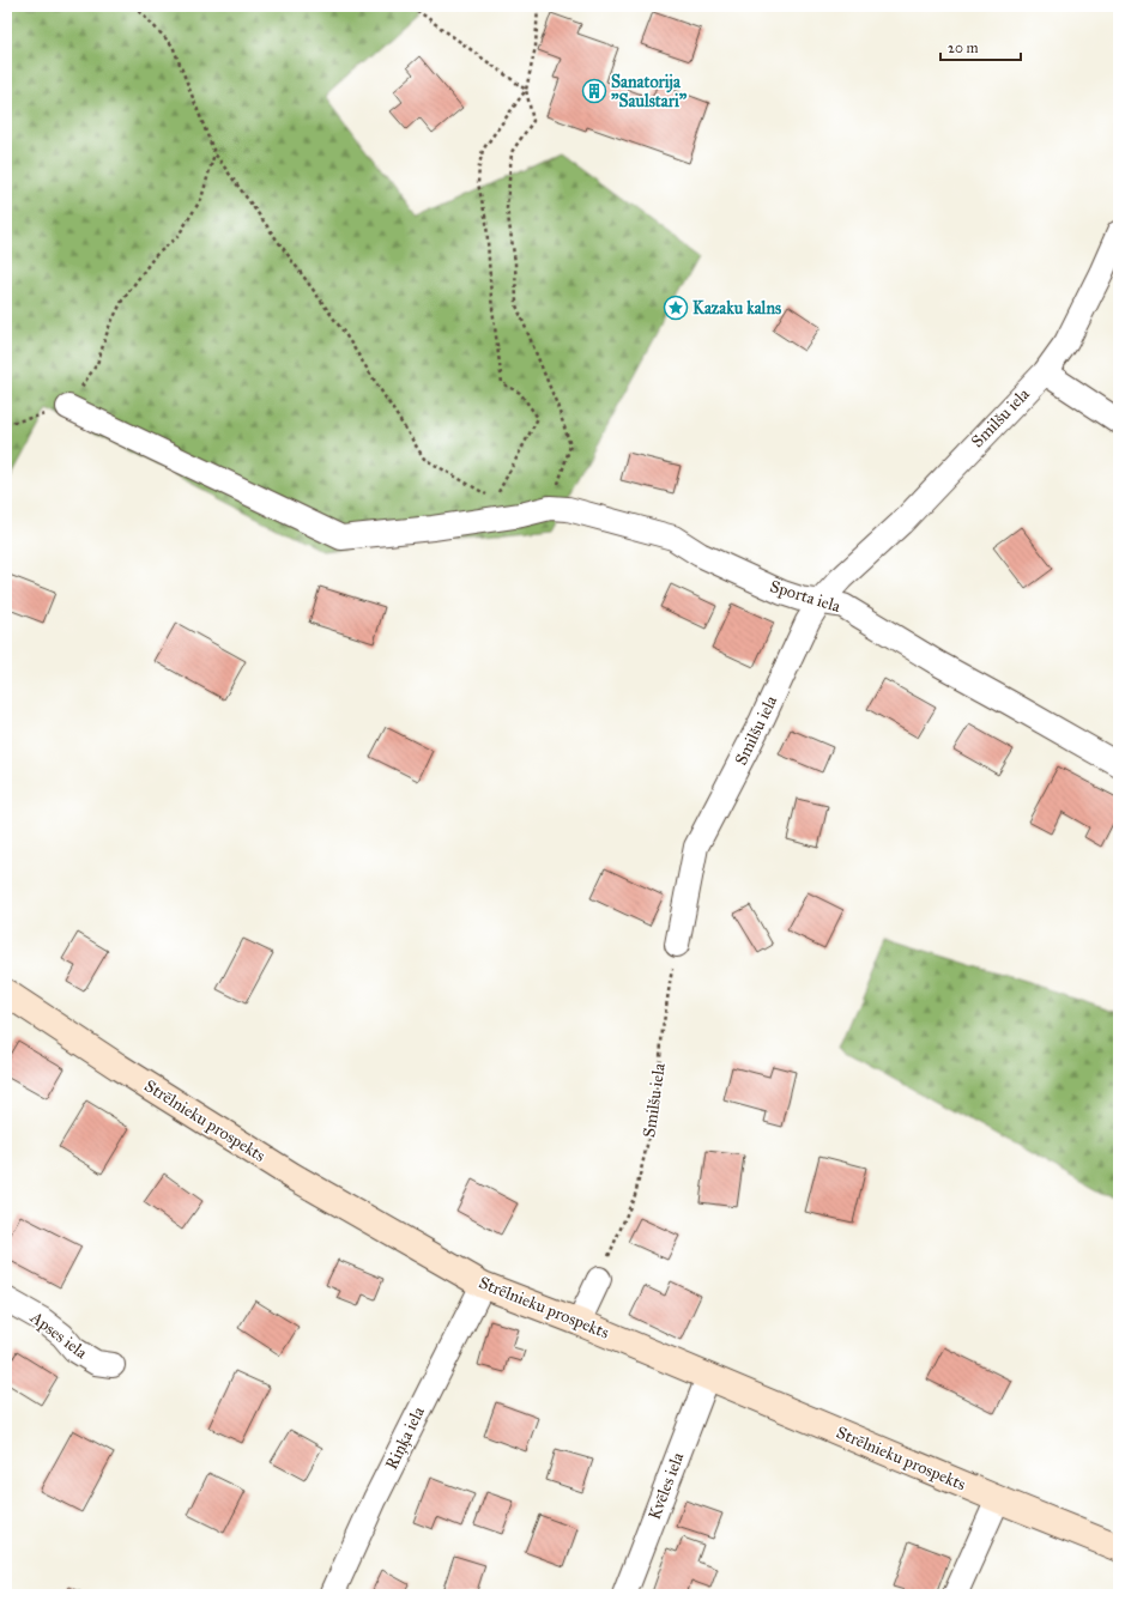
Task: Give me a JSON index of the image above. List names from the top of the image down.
{
  "streets": {
    "street": [
      "Smilšu iela",
      "Sporta iela",
      "Strēlnieku prospekts",
      "Apses iela",
      "Riņķa iela",
      "Kvēles iela"
    ]
  },
  "crossings": [
    ["Smilšu iela", "Sporta iela"],
    ["Strēlnieku prospekts", "Riņķa iela"],
    ["Strēlnieku prospekts", "Kvēles iela"]
  ],
  "places": {
    "building": ["Sanatorija \"Saulstari\""],
    "place": ["Kazaku kalns"]
  },
  "scale_bar": "20 m"
}
